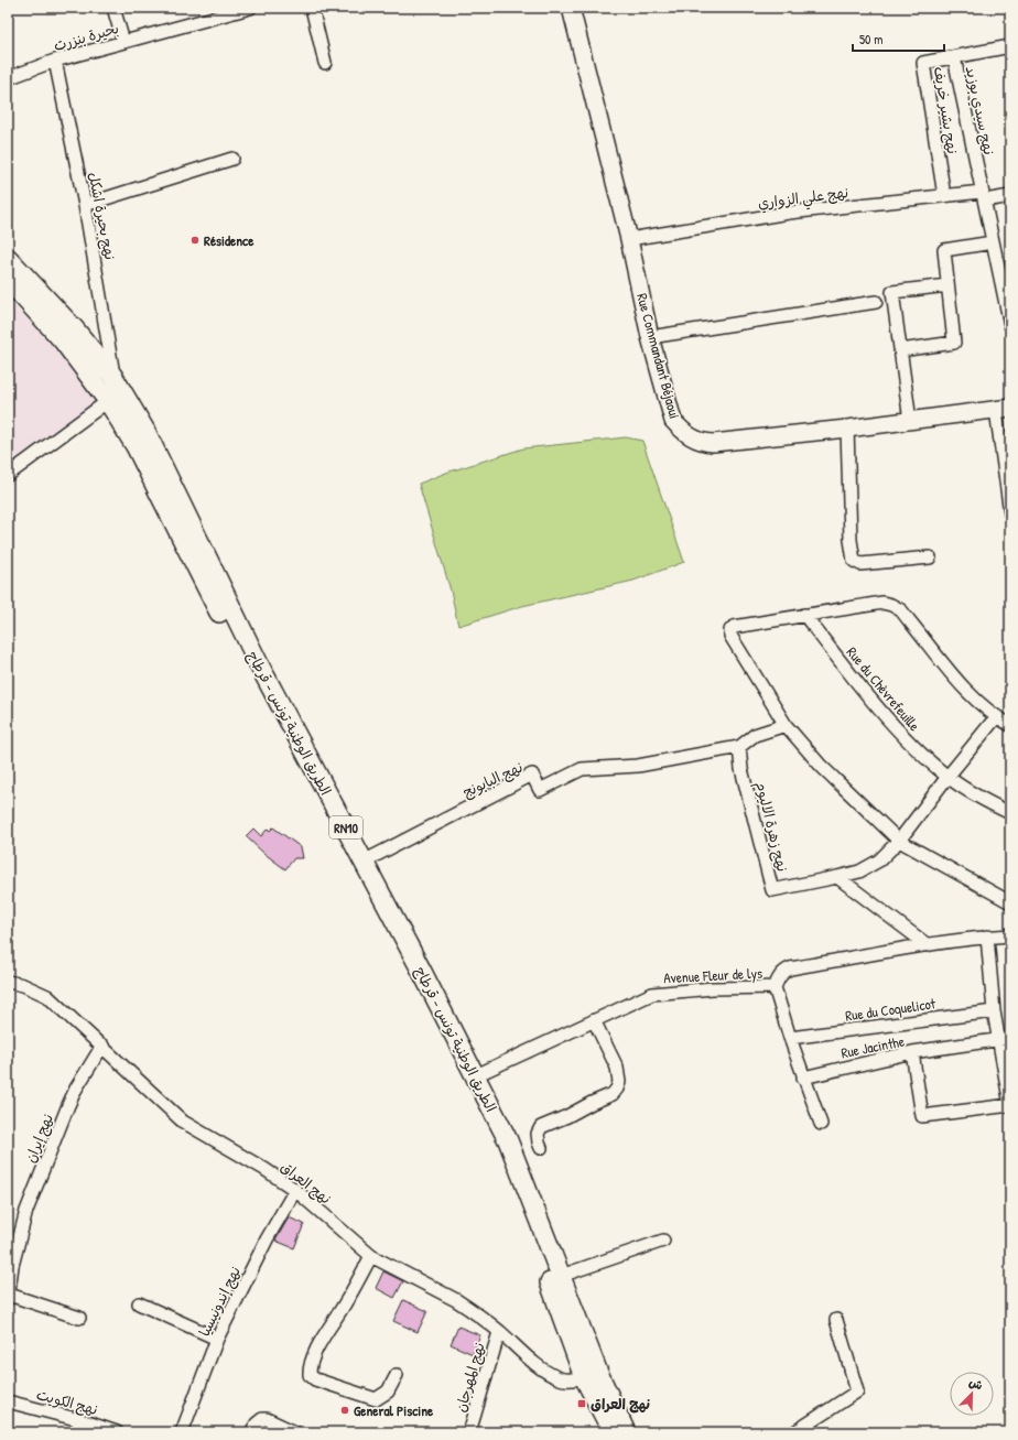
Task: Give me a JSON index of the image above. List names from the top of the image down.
{
  "streets": {
    "main road": ["الطريق الوطنية تونس - قرطاج", "RN10"],
    "street": [
      "بحيرة بنزرت",
      "نهج بشير خريف",
      "نهج سيدي بوزيد",
      "نهج علي الزواري",
      "نهج بحيرة اشكل",
      "Rue Commandant Béjaoui",
      "Rue du Chèvrefeuille",
      "نهج البابونج",
      "نهج زهرة الاليوم",
      "Avenue Fleur de lys",
      "Rue du Coquelicot",
      "Rue Jacinthe",
      "نهج إيران",
      "نهج العراق",
      "نهج إندونيسيا",
      "نهج المهرجان",
      "نهج الكويت"
    ]
  },
  "crossings": [
    ["بحيرة بنزرت", "نهج بحيرة اشكل"],
    ["نهج بشير خريف", "نهج سيدي بوزيد"],
    ["نهج بشير خريف", "نهج علي الزواري"],
    ["نهج سيدي بوزيد", "نهج علي الزواري"],
    ["نهج علي الزواري", "Rue Commandant Béjaoui"],
    ["نهج بحيرة اشكل", "الطريق الوطنية تونس - قرطاج"],
    ["الطريق الوطنية تونس - قرطاج", "نهج البابونج"],
    ["الطريق الوطنية تونس - قرطاج", "Avenue Fleur de lys"],
    ["الطريق الوطنية تونس - قرطاج", "نهج العراق"],
    ["نهج البابونج", "نهج زهرة الاليوم"],
    ["نهج إيران", "نهج العراق"],
    ["نهج العراق", "نهج إندونيسيا"],
    ["نهج العراق", "نهج المهرجان"]
  ],
  "places": {
    "other": ["Résidence", "General Piscine"],
    "transit": ["نهج العراق"]
  },
  "scale_bar": "50 m",
  "north": "top right"
}
